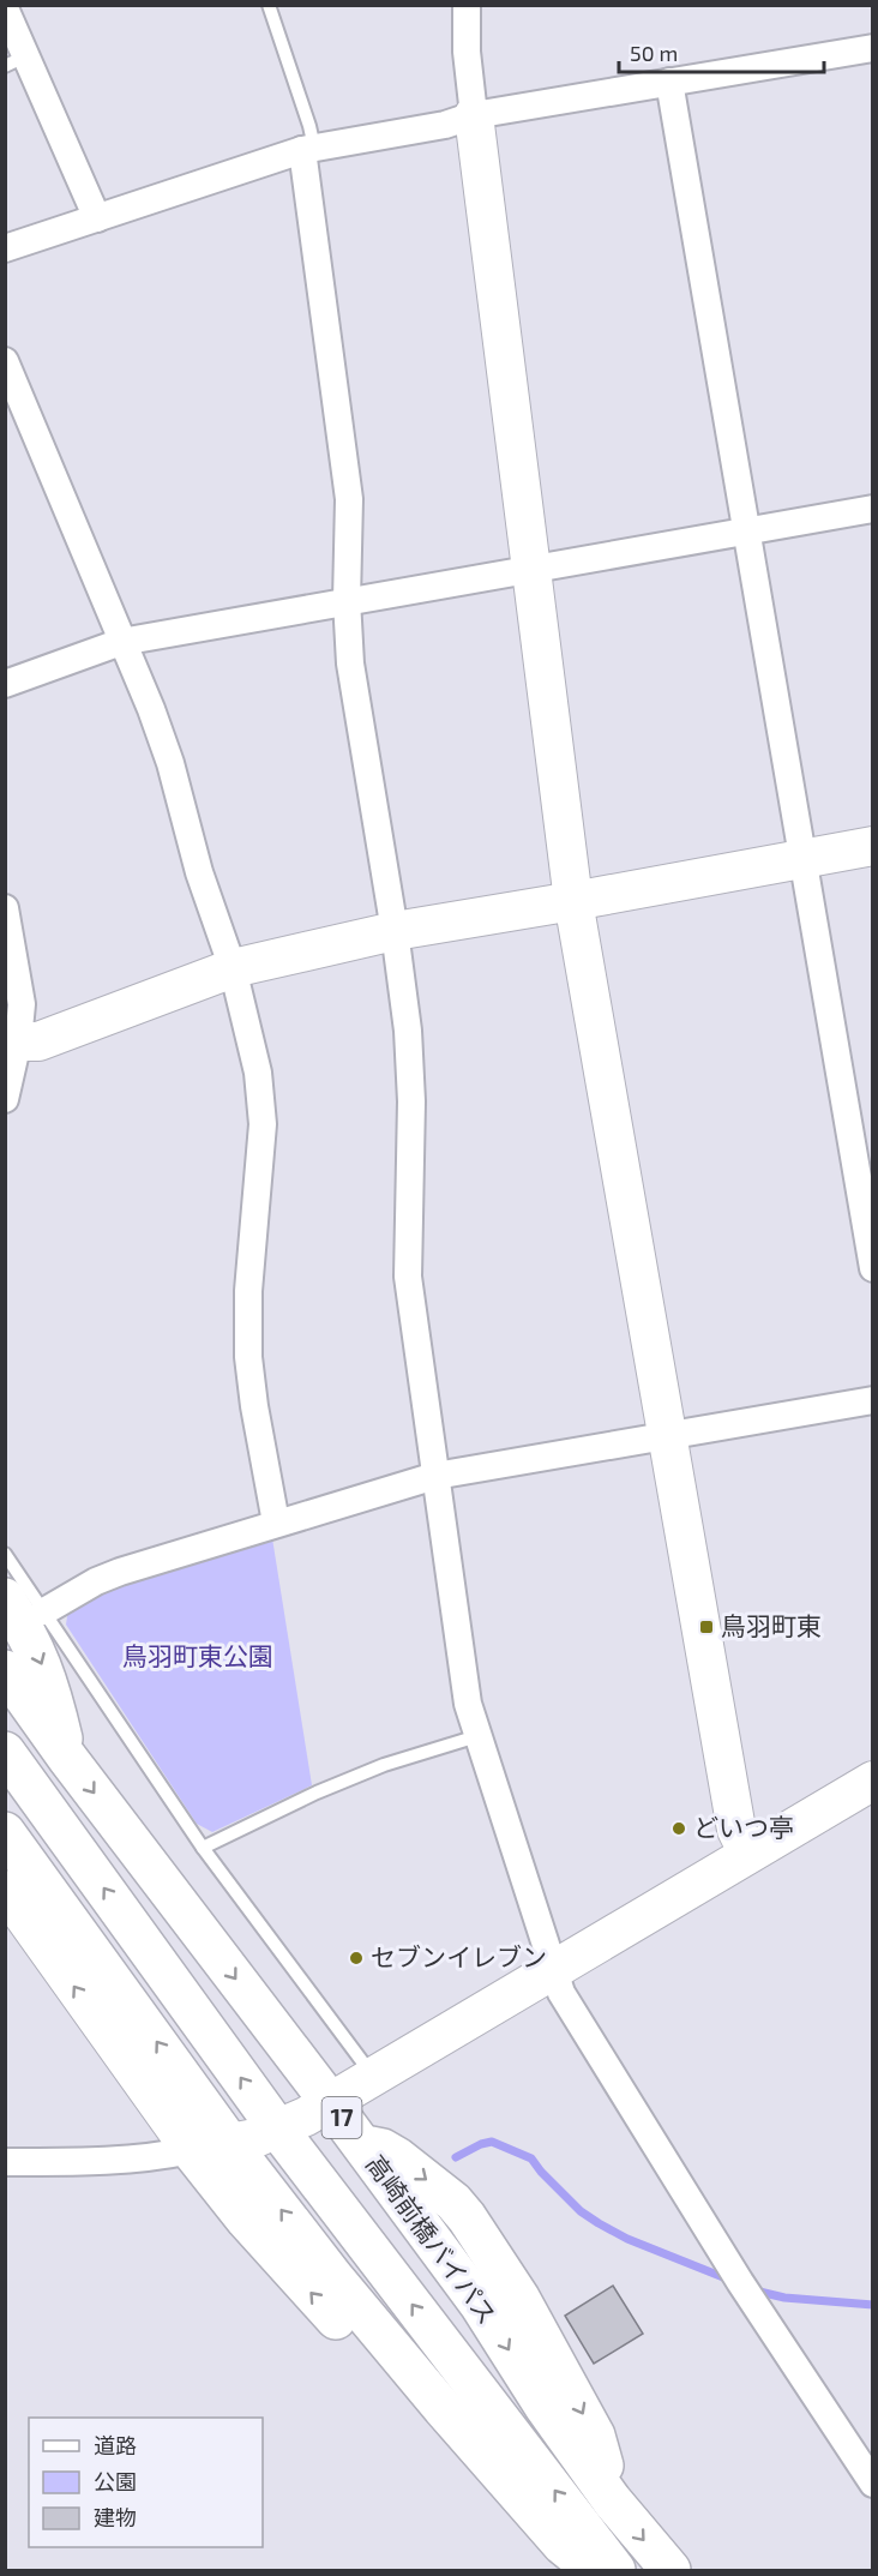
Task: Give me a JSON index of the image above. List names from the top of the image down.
{
  "streets": {
    "highway": ["17", "高崎前橋バイパス"]
  },
  "parks": ["鳥羽町東公園"],
  "places": {
    "transit": ["鳥羽町東"],
    "other": ["どいつ亭", "セブンイレブン"]
  },
  "legend": ["道路", "公園", "建物"],
  "scale_bar": "50 m"
}
